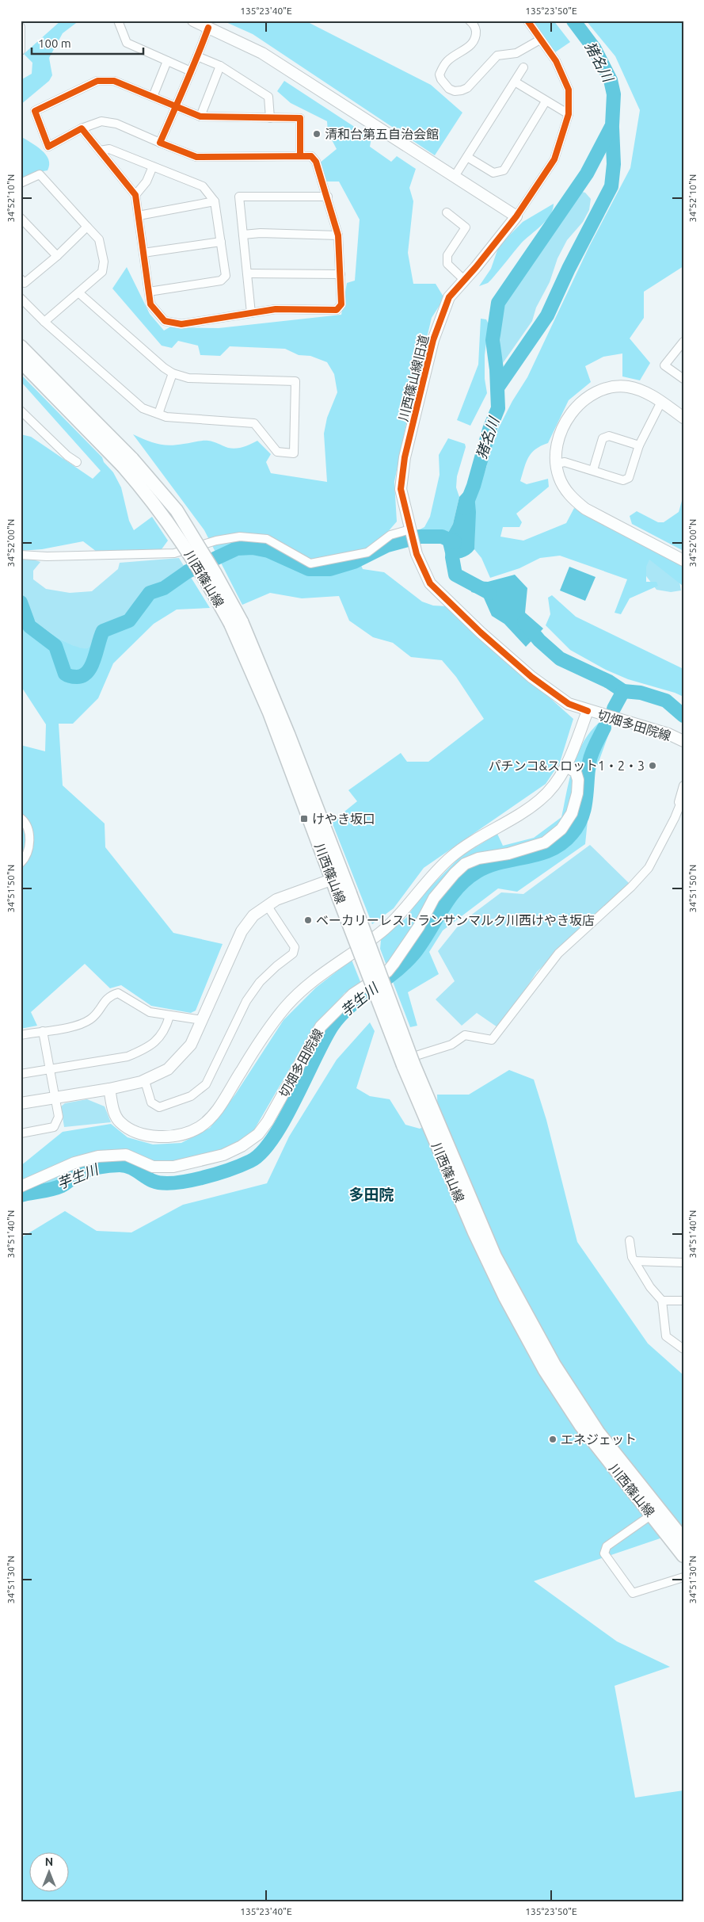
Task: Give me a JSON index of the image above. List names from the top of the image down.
{
  "streets": {
    "main road": ["川西篠山線"],
    "street": ["川西篠山線旧道", "切畑多田院線"]
  },
  "crossings": [
    ["川西篠山線旧道", "切畑多田院線"]
  ],
  "districts": ["多田院"],
  "water": ["猪名川", "芋生川"],
  "places": {
    "other": [
      "清和台第五自治会館",
      "パチンコ&スロット1・2・3",
      "ベーカリーレストランサンマルク川西けやき坂店",
      "エネジェット"
    ],
    "transit": ["けやき坂口"]
  },
  "scale_bar": "100 m",
  "north": "top",
  "coordinates": [
    "135°23'40\"E",
    "135°23'50\"E",
    "34°52'10\"N",
    "34°52'00\"N",
    "34°51'50\"N",
    "34°51'40\"N",
    "34°51'30\"N"
  ]
}
